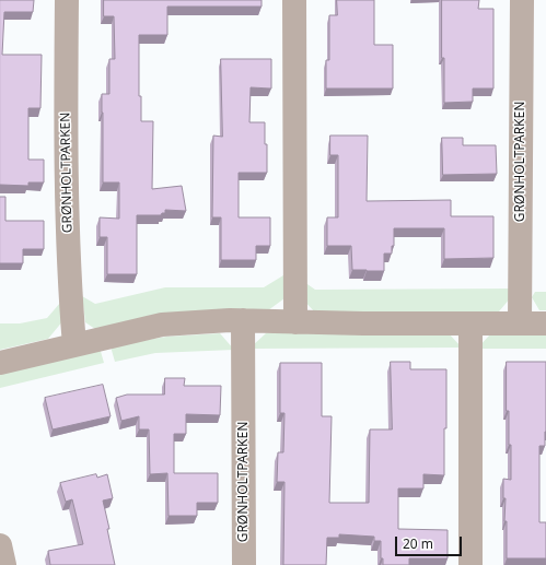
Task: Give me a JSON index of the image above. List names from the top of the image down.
{
  "streets": {
    "street": ["GRØNHOLTPARKEN"]
  },
  "scale_bar": "20 m"
}
